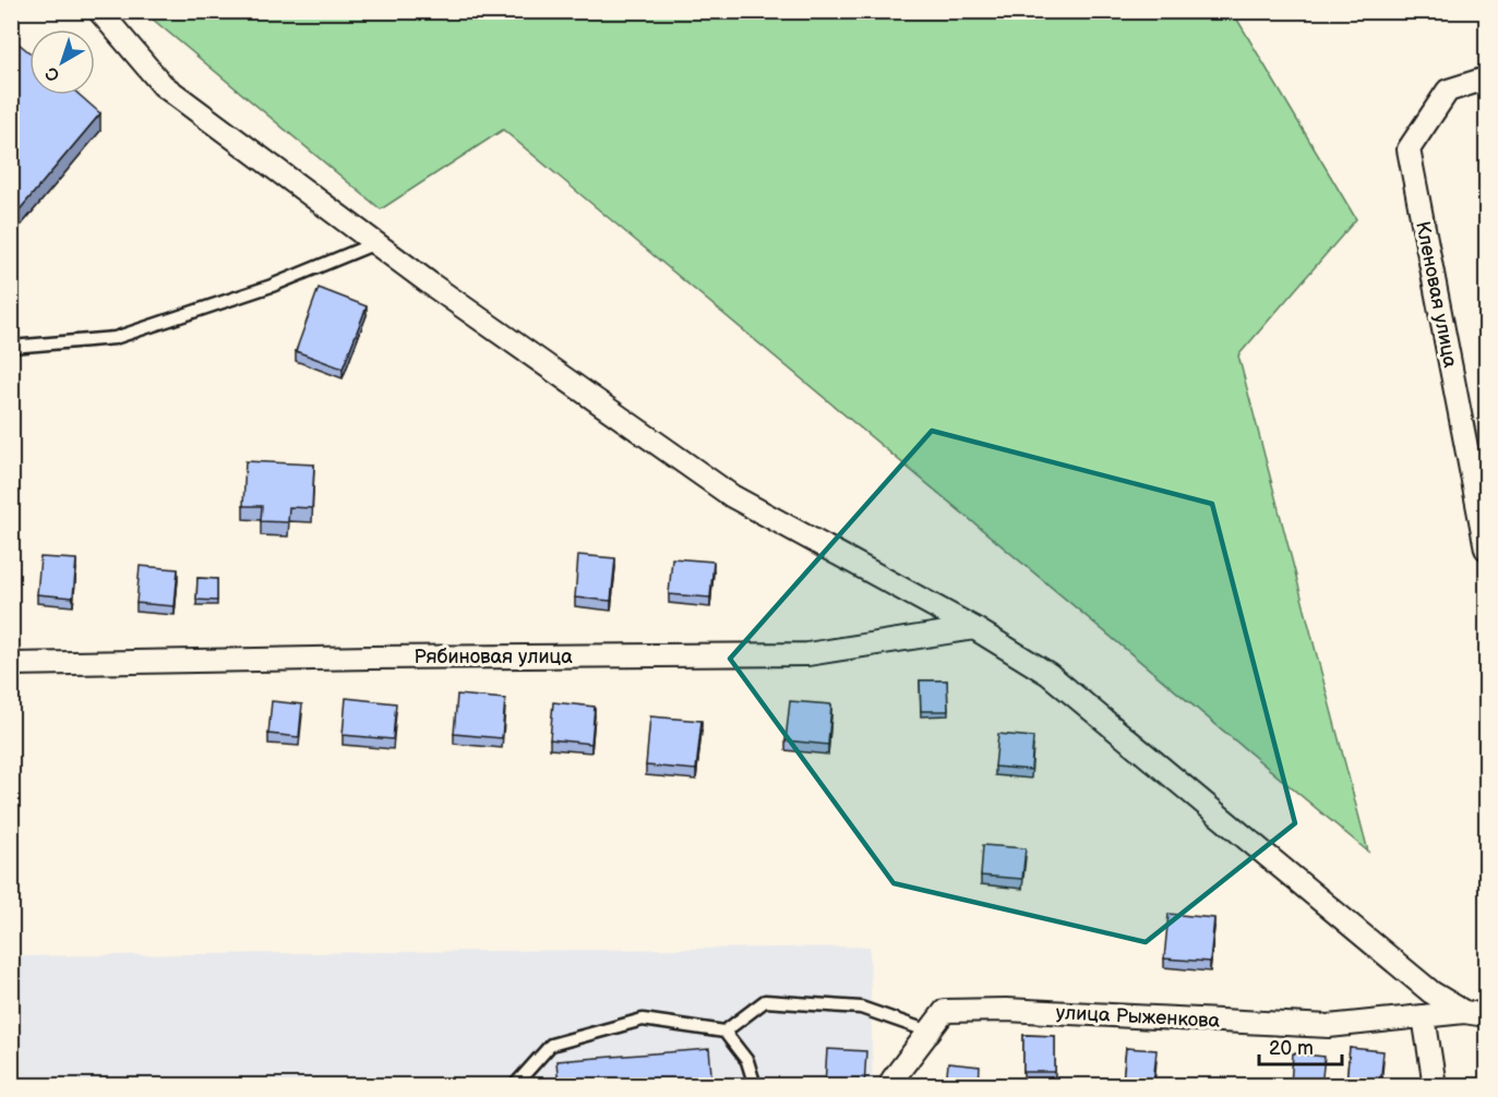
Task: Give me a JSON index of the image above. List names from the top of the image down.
{
  "streets": {
    "street": ["Кленовая улица", "Рябиновая улица", "улица Рыженкова"]
  },
  "scale_bar": "20 m",
  "north": "bottom left"
}
